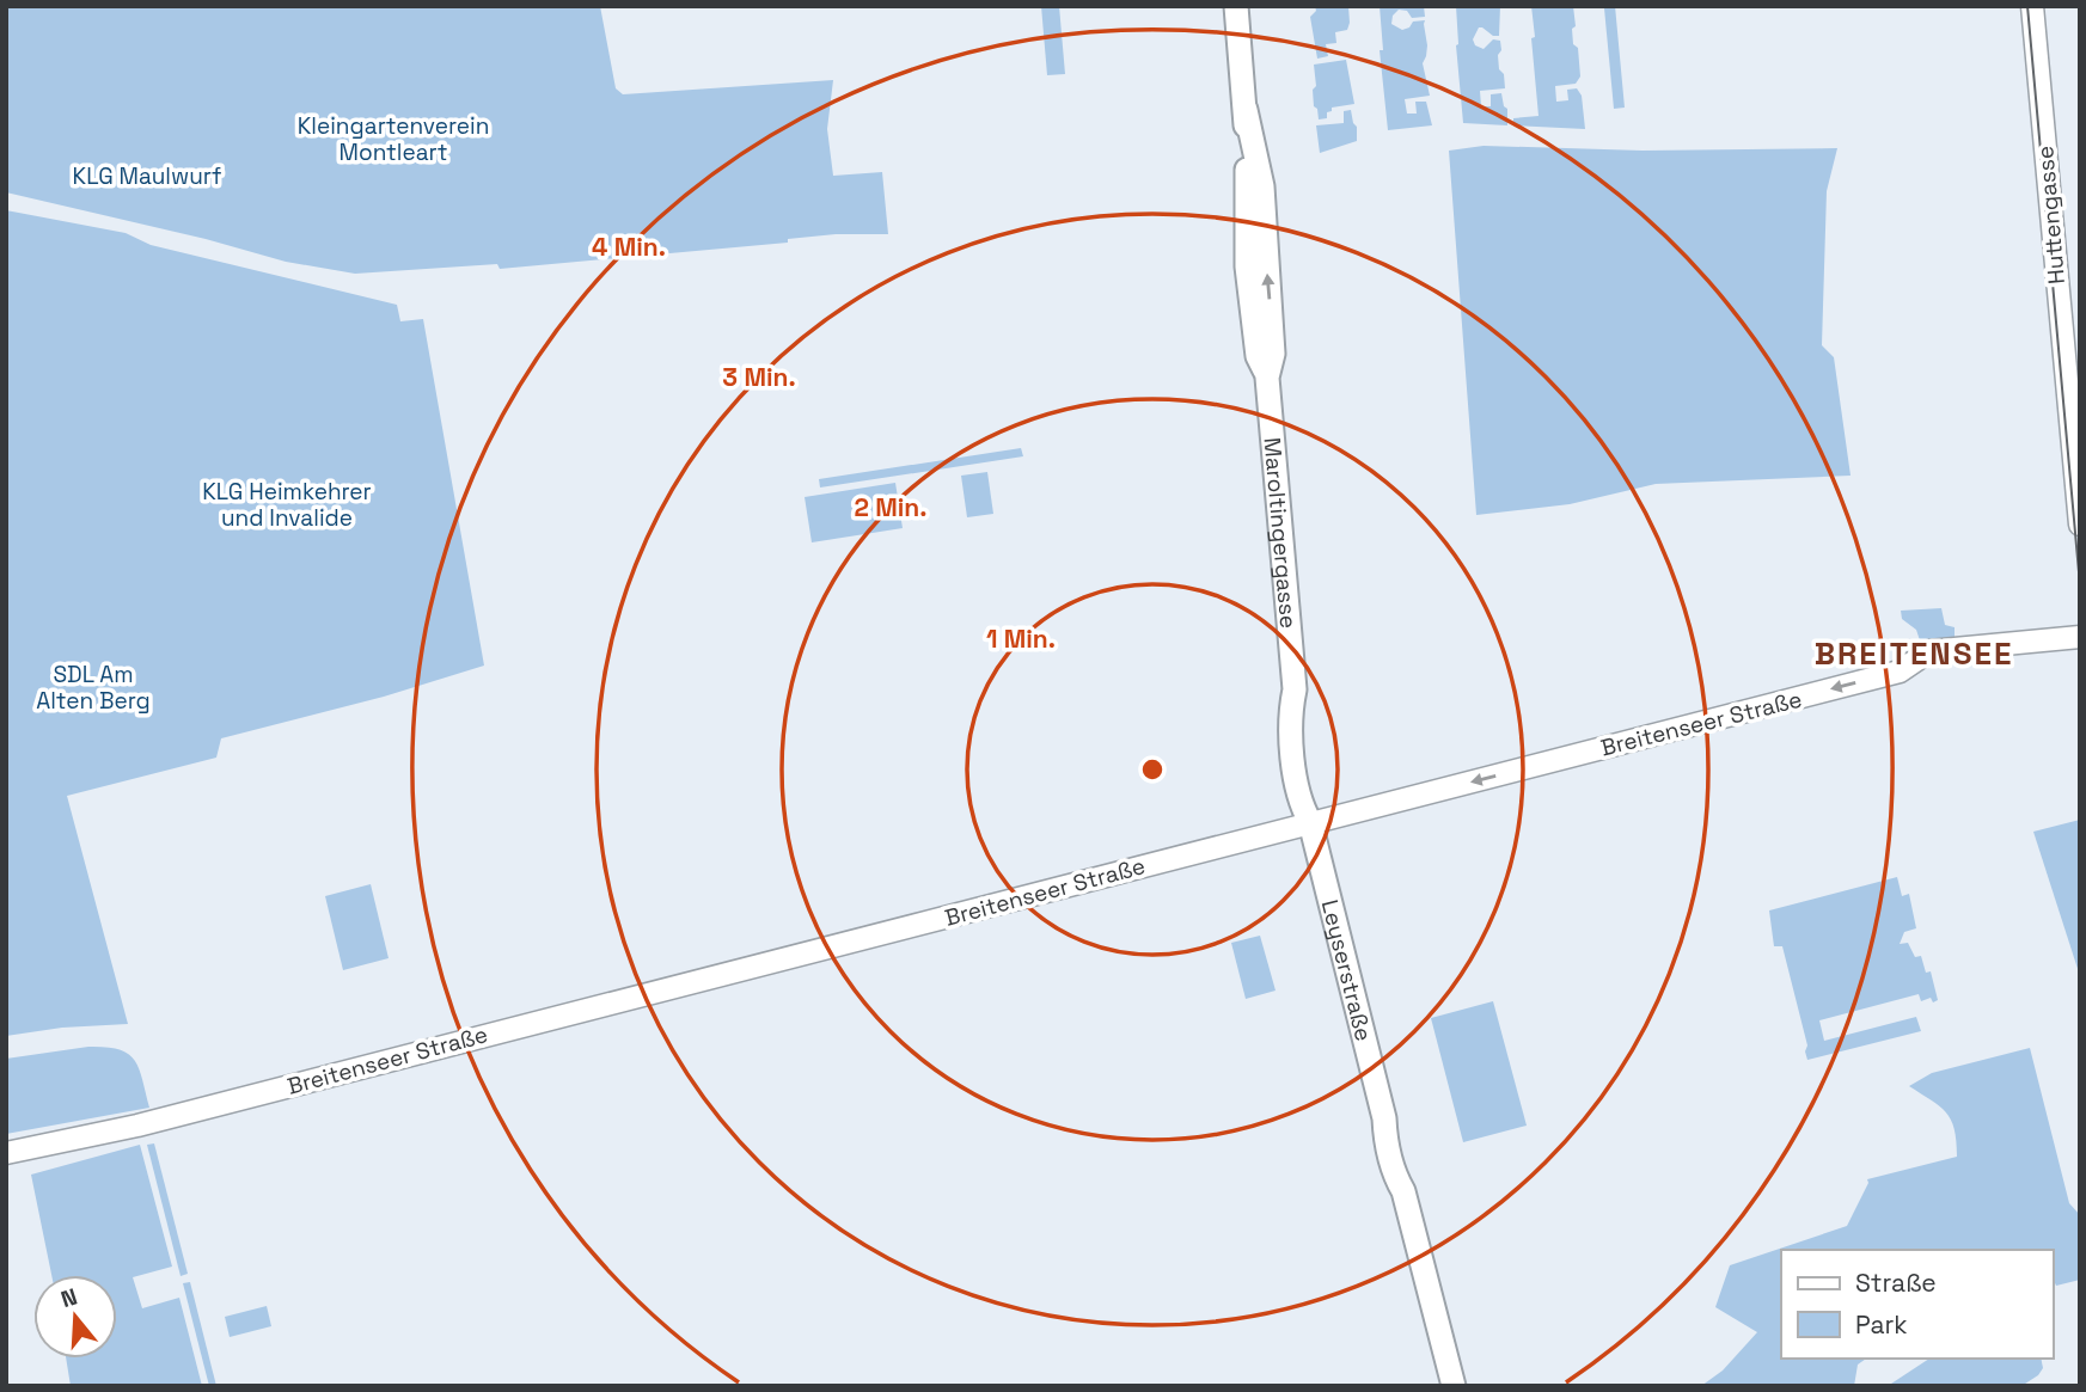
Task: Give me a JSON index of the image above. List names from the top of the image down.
{
  "streets": {
    "main road": ["Maroltingergasse", "Leyserstraße"],
    "street": ["Huttengasse", "Breitenseer Straße"]
  },
  "crossings": [
    ["Maroltingergasse", "Breitenseer Straße"],
    ["Maroltingergasse", "Leyserstraße"],
    ["Breitenseer Straße", "Leyserstraße"]
  ],
  "one_way": ["Breitenseer Straße"],
  "districts": ["BREITENSEE"],
  "parks": [
    "Kleingartenverein Montleart",
    "KLG Maulwurf",
    "KLG Heimkehrer und Invalide",
    "SDL Am Alten Berg"
  ],
  "legend": ["Straße", "Park"],
  "north": "top",
  "rings": [
    "4 Min.",
    "3 Min.",
    "2 Min.",
    "1 Min."
  ]
}
